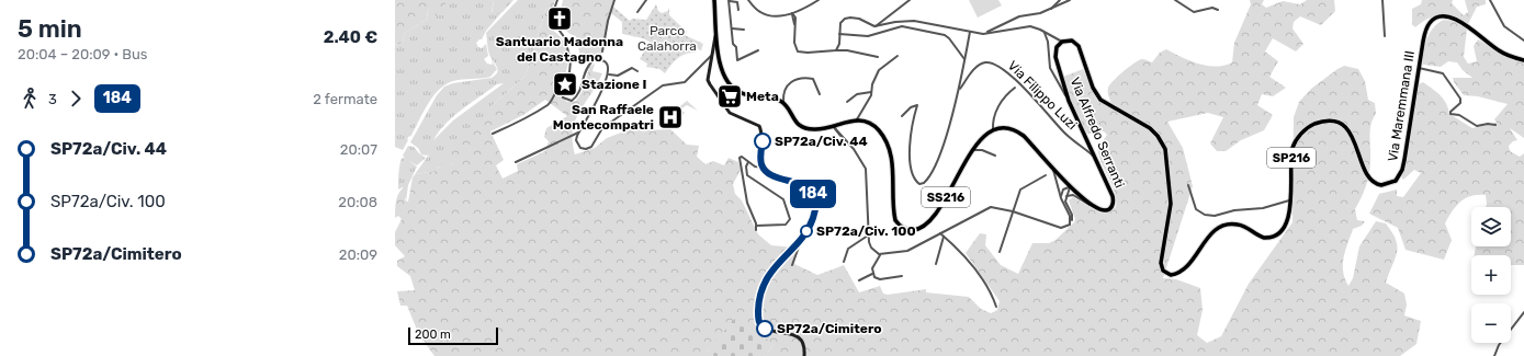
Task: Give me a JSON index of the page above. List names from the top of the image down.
{
  "streets": {
    "main road": [
      "Via Maremmana III",
      "Via Alfredo Serranti",
      "SP216",
      "SS216"
    ],
    "street": ["Via Filippo Luzi"]
  },
  "crossings": [
    ["Via Filippo Luzi", "Via Alfredo Serranti"],
    ["Via Maremmana III", "Via Alfredo Serranti"]
  ],
  "parks": ["Parco Calahorra"],
  "places": {
    "church": ["Santuario Madonna del Castagno"],
    "place": ["Stazione I"],
    "supermarket": ["Meta"],
    "hospital": ["San Raffaele Montecompatri"],
    "other": ["SP72a/Civ. 44", "SP72a/Civ. 100", "SP72a/Cimitero"]
  },
  "lines": ["bus line 184"],
  "scale_bar": "200 m",
  "page": {
    "heading": ["5 min", "20:04 – 20:09 · Bus", "2.40 €"],
    "on_map": "184",
    "legs": ["3", "184", "2 fermate"],
    "list": [
      {
        "name": "SP72a/Civ. 44",
        "value": "20:07"
      },
      {
        "name": "SP72a/Civ. 100",
        "value": "20:08"
      },
      {
        "name": "SP72a/Cimitero",
        "value": "20:09"
      }
    ],
    "map_buttons": ["+", "−"],
    "scale": "200 m"
  }
}
